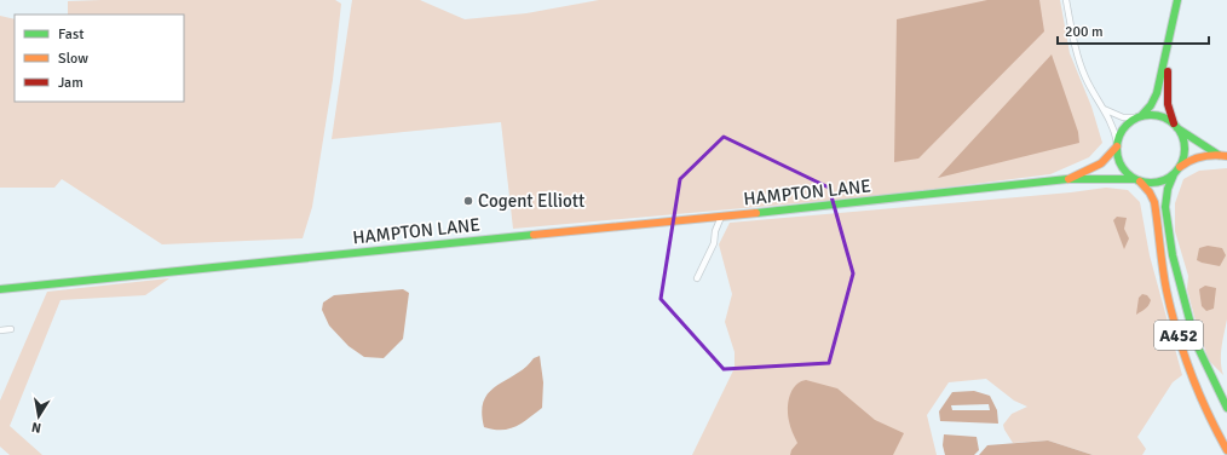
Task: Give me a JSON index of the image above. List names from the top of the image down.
{
  "streets": {
    "main road": ["HAMPTON LANE", "A452"]
  },
  "crossings": [
    ["HAMPTON LANE", "A452"]
  ],
  "places": ["Cogent Elliott"],
  "legend": ["Fast", "Slow", "Jam"],
  "scale_bar": "200 m",
  "north": "bottom"
}
